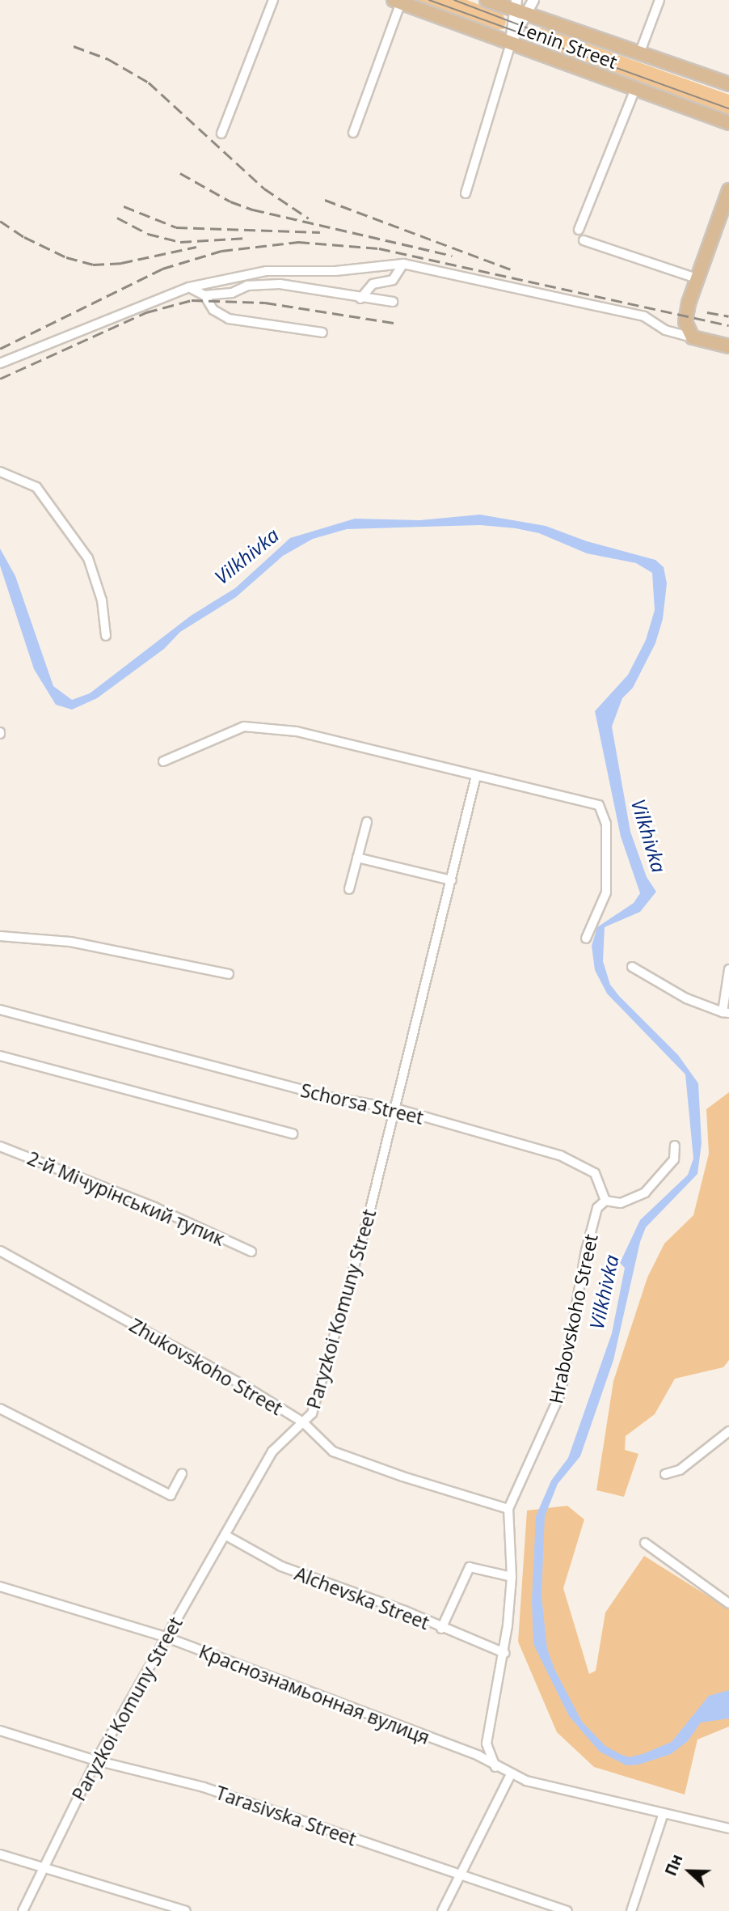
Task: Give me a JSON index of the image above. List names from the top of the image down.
{
  "streets": {
    "main road": ["Lenin Street"],
    "street": [
      "Schorsa Street",
      "2-й Мічурінський тупик",
      "Paryzkoi Komuny Street",
      "Hrabovskoho Street",
      "Zhukovskoho Street",
      "Alchevska Street",
      "Краснознамьонная вулиця",
      "Tarasivska Street"
    ]
  },
  "crossings": [
    ["Schorsa Street", "Paryzkoi Komuny Street"],
    ["Schorsa Street", "Hrabovskoho Street"],
    ["Paryzkoi Komuny Street", "Zhukovskoho Street"],
    ["Paryzkoi Komuny Street", "Alchevska Street"],
    ["Paryzkoi Komuny Street", "Краснознамьонная вулиця"],
    ["Paryzkoi Komuny Street", "Tarasivska Street"],
    ["Hrabovskoho Street", "Zhukovskoho Street"],
    ["Hrabovskoho Street", "Alchevska Street"],
    ["Hrabovskoho Street", "Краснознамьонная вулиця"]
  ],
  "water": ["Vilkhivka"],
  "north": "left"
}
